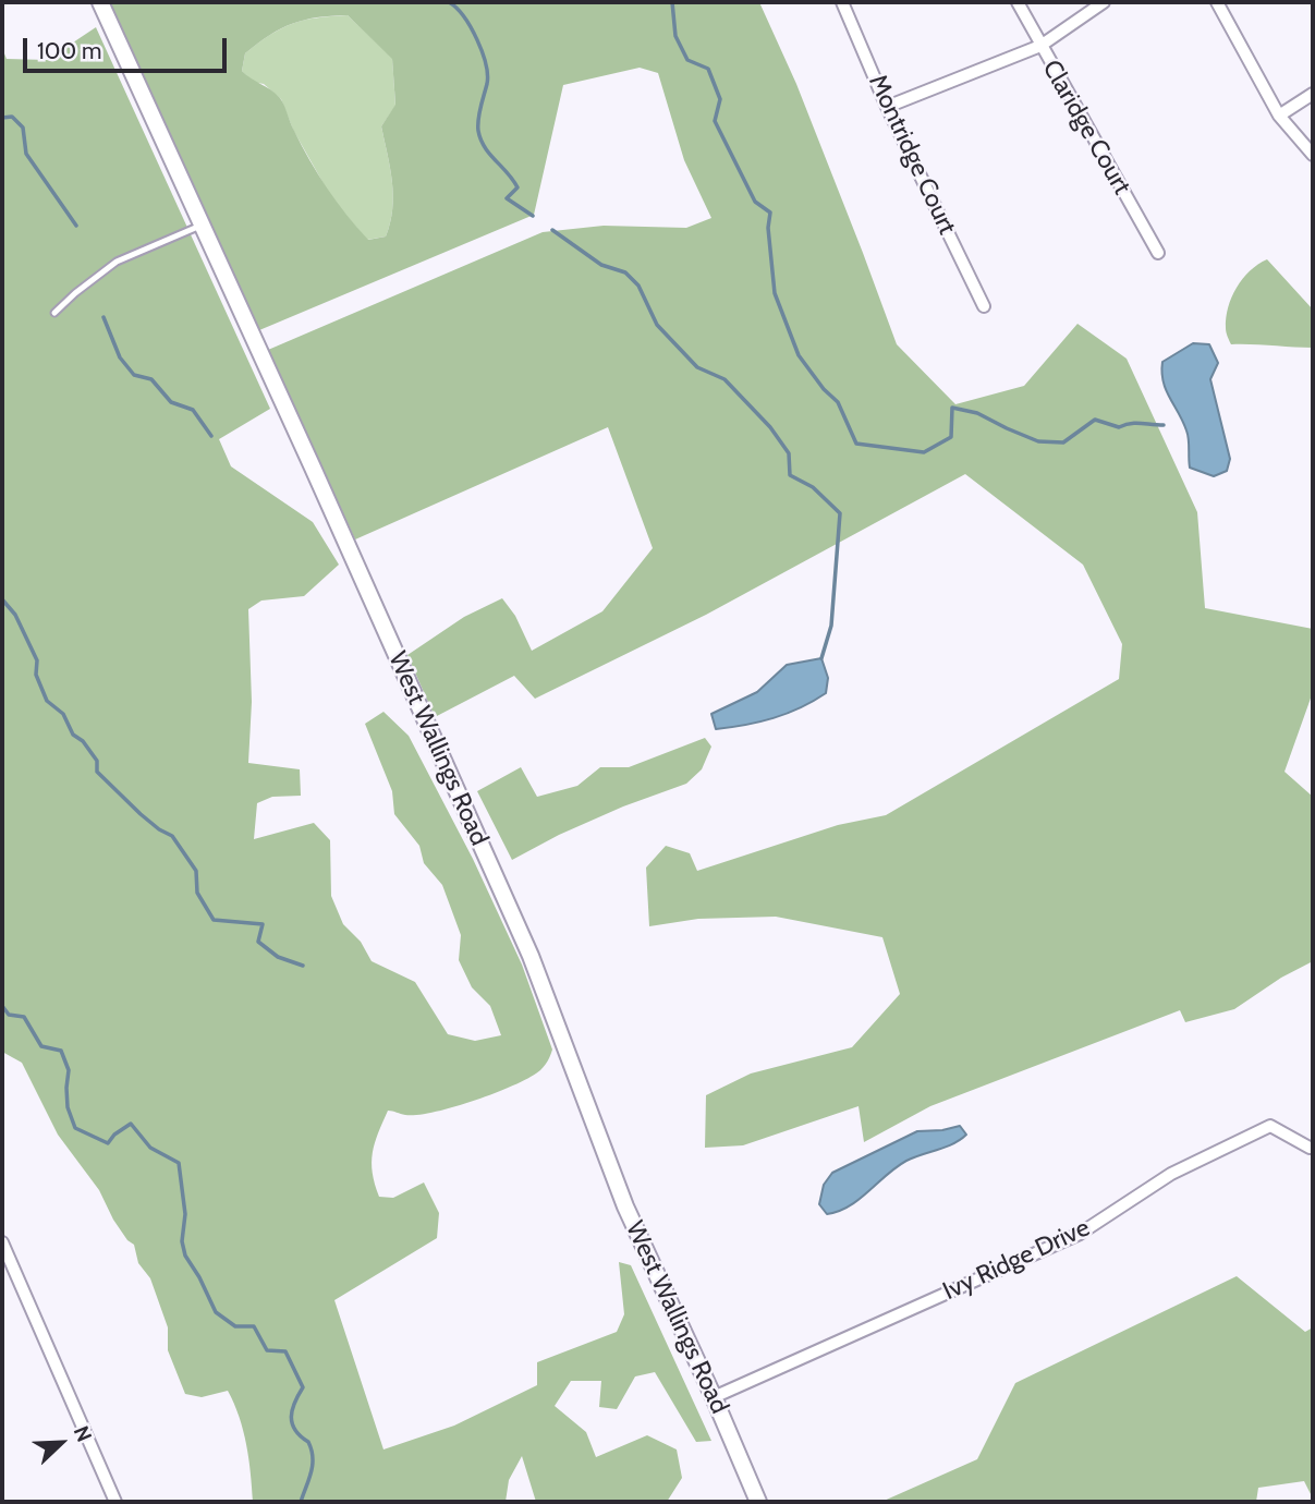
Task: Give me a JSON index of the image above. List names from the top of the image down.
{
  "streets": {
    "street": [
      "Claridge Court",
      "Montridge Court",
      "West Wallings Road",
      "Ivy Ridge Drive"
    ]
  },
  "crossings": [
    ["West Wallings Road", "Ivy Ridge Drive"]
  ],
  "scale_bar": "100 m",
  "north": "top right"
}
